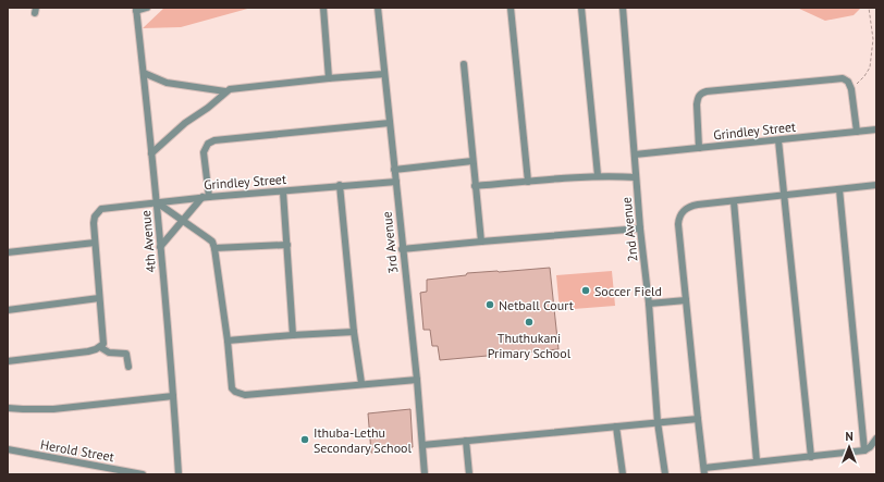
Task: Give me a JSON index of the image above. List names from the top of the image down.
{
  "streets": {
    "street": [
      "Grindley Street",
      "2nd Avenue",
      "4th Avenue",
      "3rd Avenue",
      "Herold Street"
    ]
  },
  "crossings": [
    ["Grindley Street", "2nd Avenue"],
    ["Grindley Street", "4th Avenue"],
    ["Grindley Street", "3rd Avenue"]
  ],
  "places": [
    "Soccer Field",
    "Netball Court",
    "Thuthukani Primary School",
    "Ithuba-Lethu Secondary School"
  ],
  "north": "top"
}
